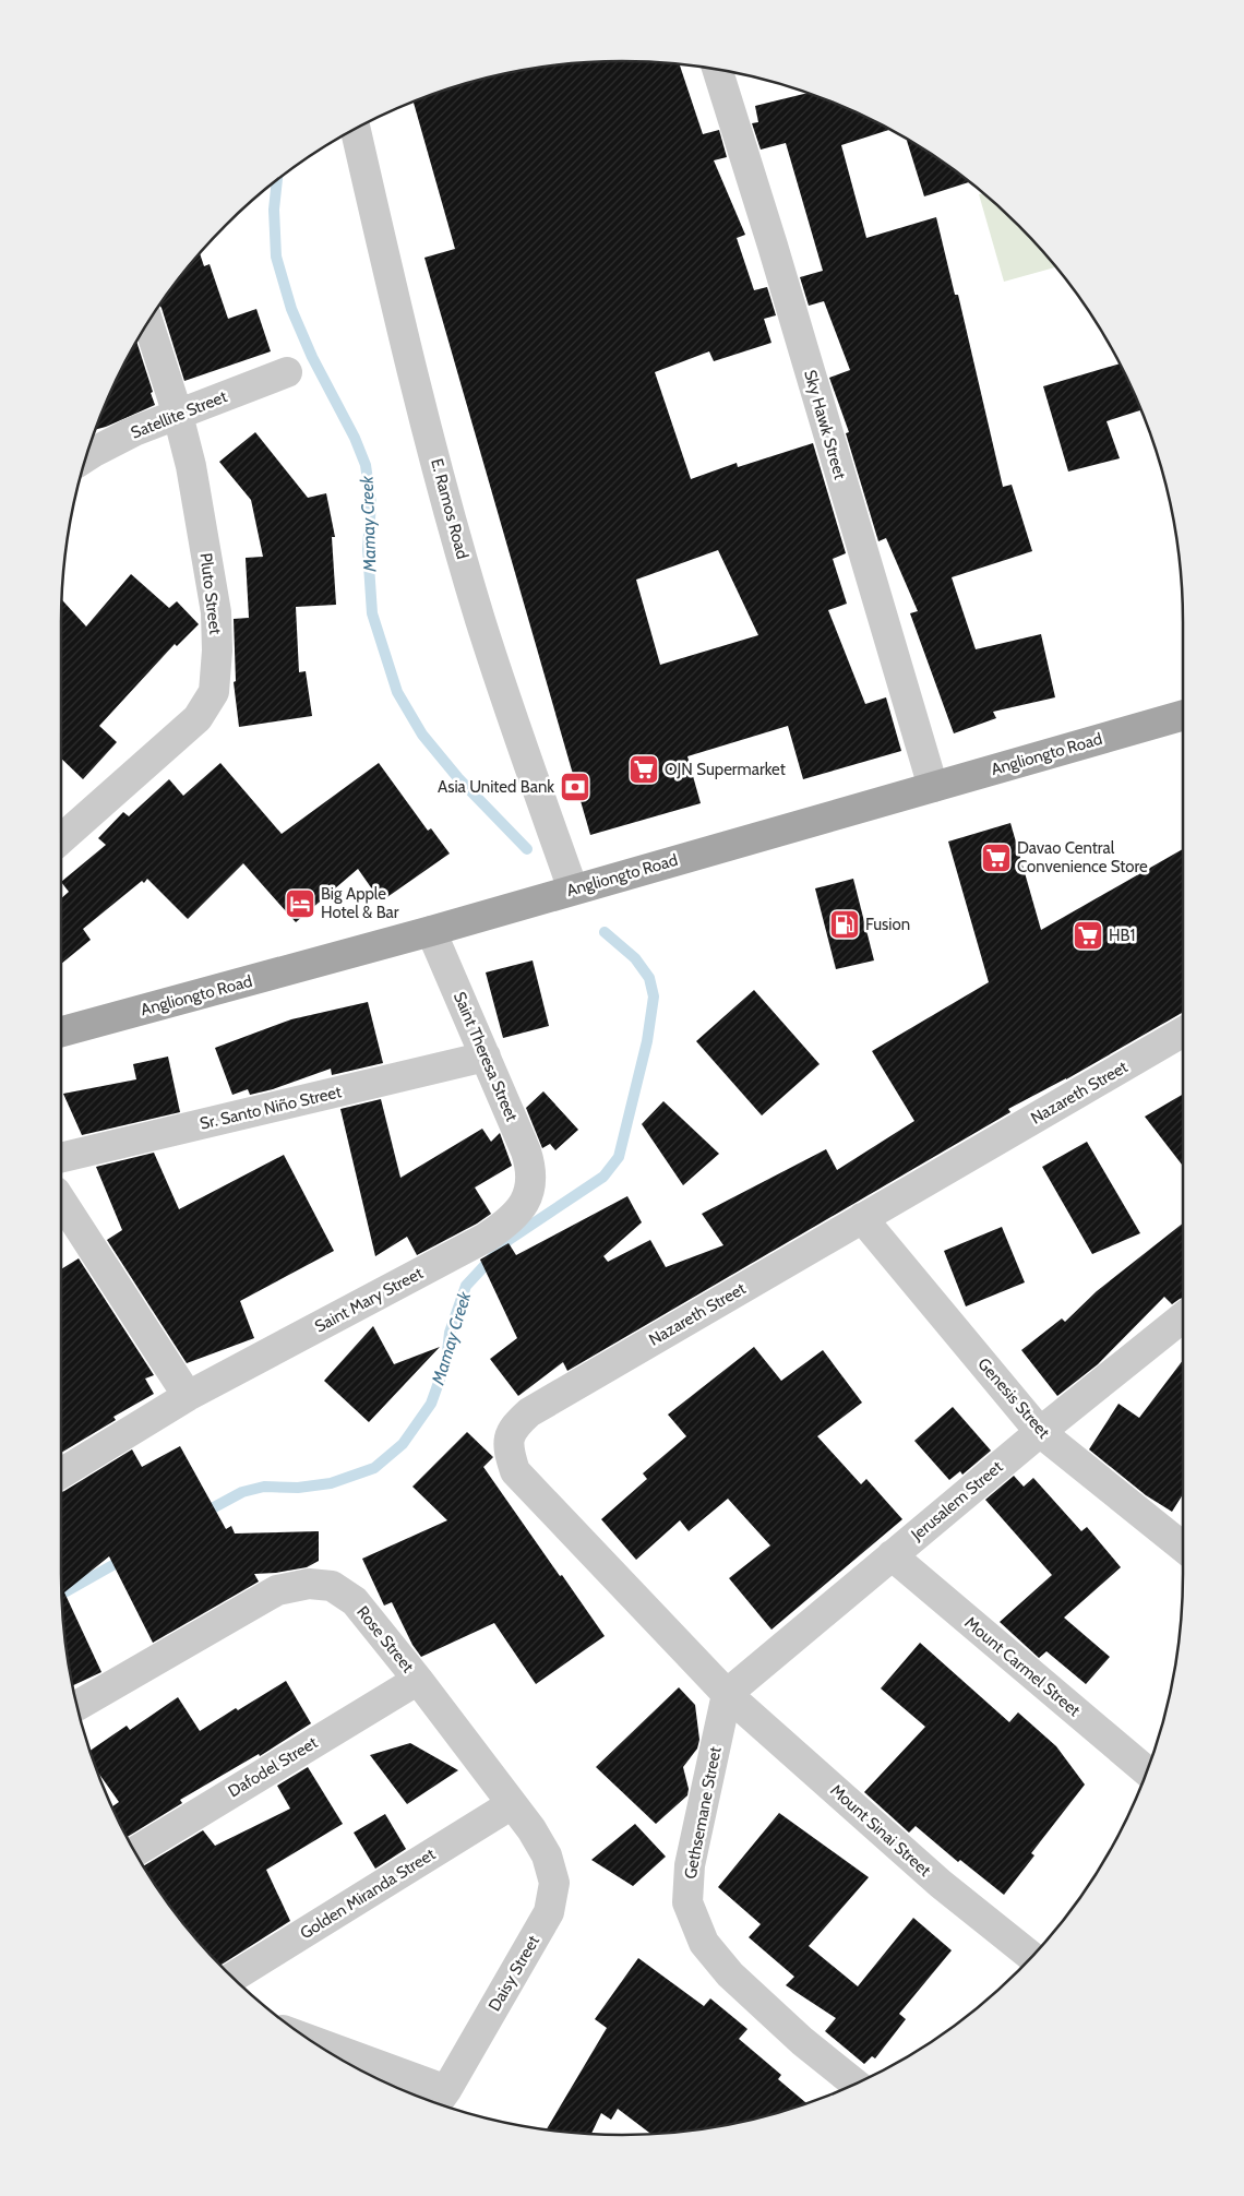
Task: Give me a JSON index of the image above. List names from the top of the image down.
{
  "streets": {
    "main road": ["Angliongto Road"],
    "street": [
      "Satellite Street",
      "Sky Hawk Street",
      "E. Ramos Road",
      "Pluto Street",
      "Saint Theresa Street",
      "Nazareth Street",
      "Sr. Santo Niño Street",
      "Saint Mary Street",
      "Genesis Street",
      "Jerusalem Street",
      "Rose Street",
      "Mount Carmel Street",
      "Dafodel Street",
      "Gethsemane Street",
      "Mount Sinai Street",
      "Golden Miranda Street",
      "Daisy Street"
    ]
  },
  "crossings": [
    ["Satellite Street", "Pluto Street"],
    ["Sky Hawk Street", "Angliongto Road"],
    ["E. Ramos Road", "Angliongto Road"],
    ["Angliongto Road", "Saint Theresa Street"],
    ["Saint Theresa Street", "Sr. Santo Niño Street"],
    ["Saint Theresa Street", "Saint Mary Street"],
    ["Nazareth Street", "Genesis Street"],
    ["Nazareth Street", "Jerusalem Street"],
    ["Nazareth Street", "Gethsemane Street"],
    ["Nazareth Street", "Mount Sinai Street"],
    ["Genesis Street", "Jerusalem Street"],
    ["Jerusalem Street", "Mount Carmel Street"],
    ["Jerusalem Street", "Gethsemane Street"],
    ["Jerusalem Street", "Mount Sinai Street"],
    ["Rose Street", "Dafodel Street"],
    ["Rose Street", "Golden Miranda Street"],
    ["Rose Street", "Daisy Street"],
    ["Gethsemane Street", "Mount Sinai Street"]
  ],
  "water": ["Mamay Creek"],
  "places": {
    "supermarket": ["OJN Supermarket", "Davao Central Convenience Store", "HB1"],
    "bank": ["Asia United Bank"],
    "hotel": ["Big Apple Hotel & Bar"],
    "fuel station": ["Fusion"]
  }
}
